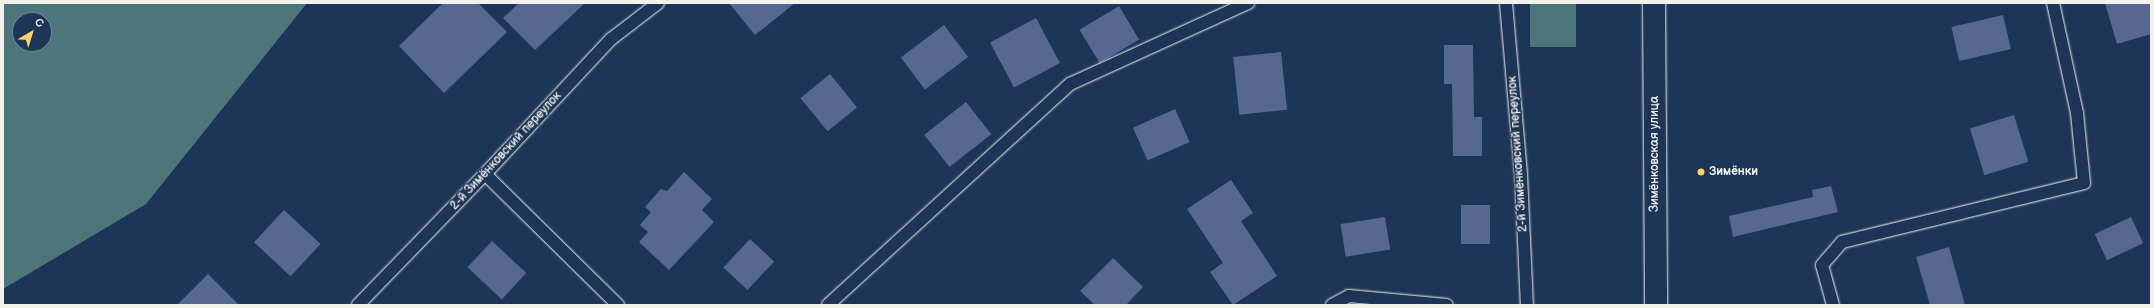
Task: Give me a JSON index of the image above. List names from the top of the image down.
{
  "streets": {
    "main road": ["Зимёнковская улица"],
    "lane": ["2-й Зимёнковский переулок"]
  },
  "places": ["Зимёнки"],
  "north": "top right"
}
